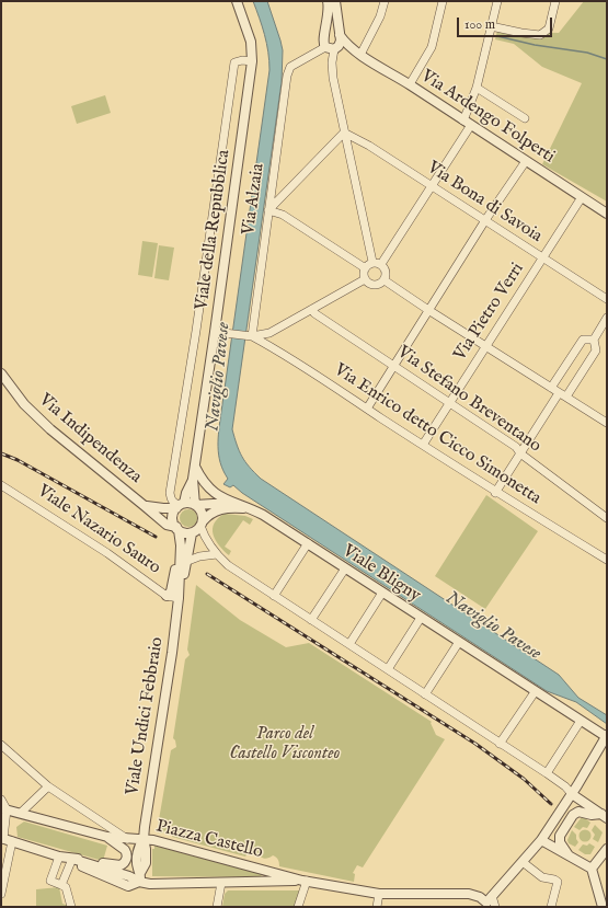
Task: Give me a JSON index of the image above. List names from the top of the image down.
{
  "streets": {
    "street": [
      "Via Ardengo Folperti",
      "Via Alzaia",
      "Via Bona di Savoia",
      "Viale della Repubblica",
      "Via Pietro Verri",
      "Via Stefano Breventano",
      "Via Enrico detto Cicco Simonetta",
      "Via Indipendenza",
      "Viale Nazario Sauro",
      "Viale Bligny",
      "Viale Undici Febbraio",
      "Piazza Castello"
    ]
  },
  "crossings": [
    ["Via Ardengo Folperti", "Via Alzaia"],
    ["Via Ardengo Folperti", "Via Pietro Verri"],
    ["Via Alzaia", "Via Enrico detto Cicco Simonetta"],
    ["Via Bona di Savoia", "Via Pietro Verri"],
    ["Viale della Repubblica", "Viale Bligny"],
    ["Via Pietro Verri", "Via Stefano Breventano"],
    ["Via Pietro Verri", "Via Enrico detto Cicco Simonetta"],
    ["Via Indipendenza", "Viale Bligny"],
    ["Via Indipendenza", "Viale Undici Febbraio"],
    ["Viale Nazario Sauro", "Viale Undici Febbraio"],
    ["Viale Bligny", "Viale Undici Febbraio"],
    ["Viale Undici Febbraio", "Piazza Castello"]
  ],
  "water": ["Naviglio Pavese"],
  "parks": ["Parco del Castello Visconteo"],
  "scale_bar": "100 m"
}
